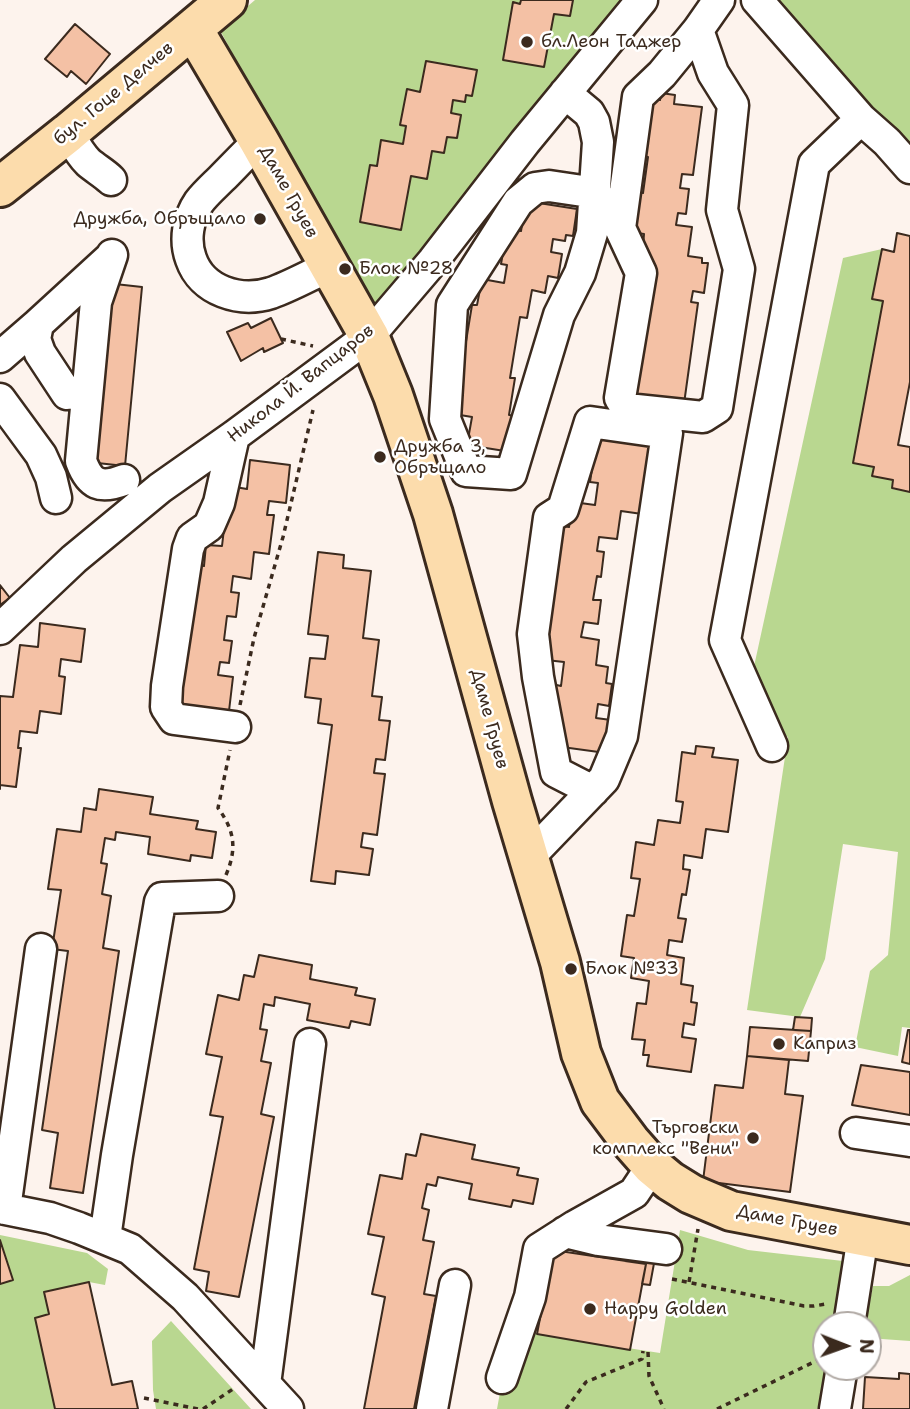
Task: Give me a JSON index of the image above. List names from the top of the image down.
{
  "streets": {
    "main road": ["бул. Гоце Делчев", "Даме Груев"],
    "street": ["Никола Й. Вапцаров"]
  },
  "crossings": [
    ["бул. Гоце Делчев", "Даме Груев"],
    ["Даме Груев", "Никола Й. Вапцаров"]
  ],
  "places": [
    "бл.Леон Таджер",
    "Дружба, Обръщало",
    "Блок №28",
    "Дружба 3, Обръщало",
    "Блок №33",
    "Каприз",
    "Търговски комплекс \"Вени\"",
    "Happy Golden"
  ],
  "north": "right"
}
